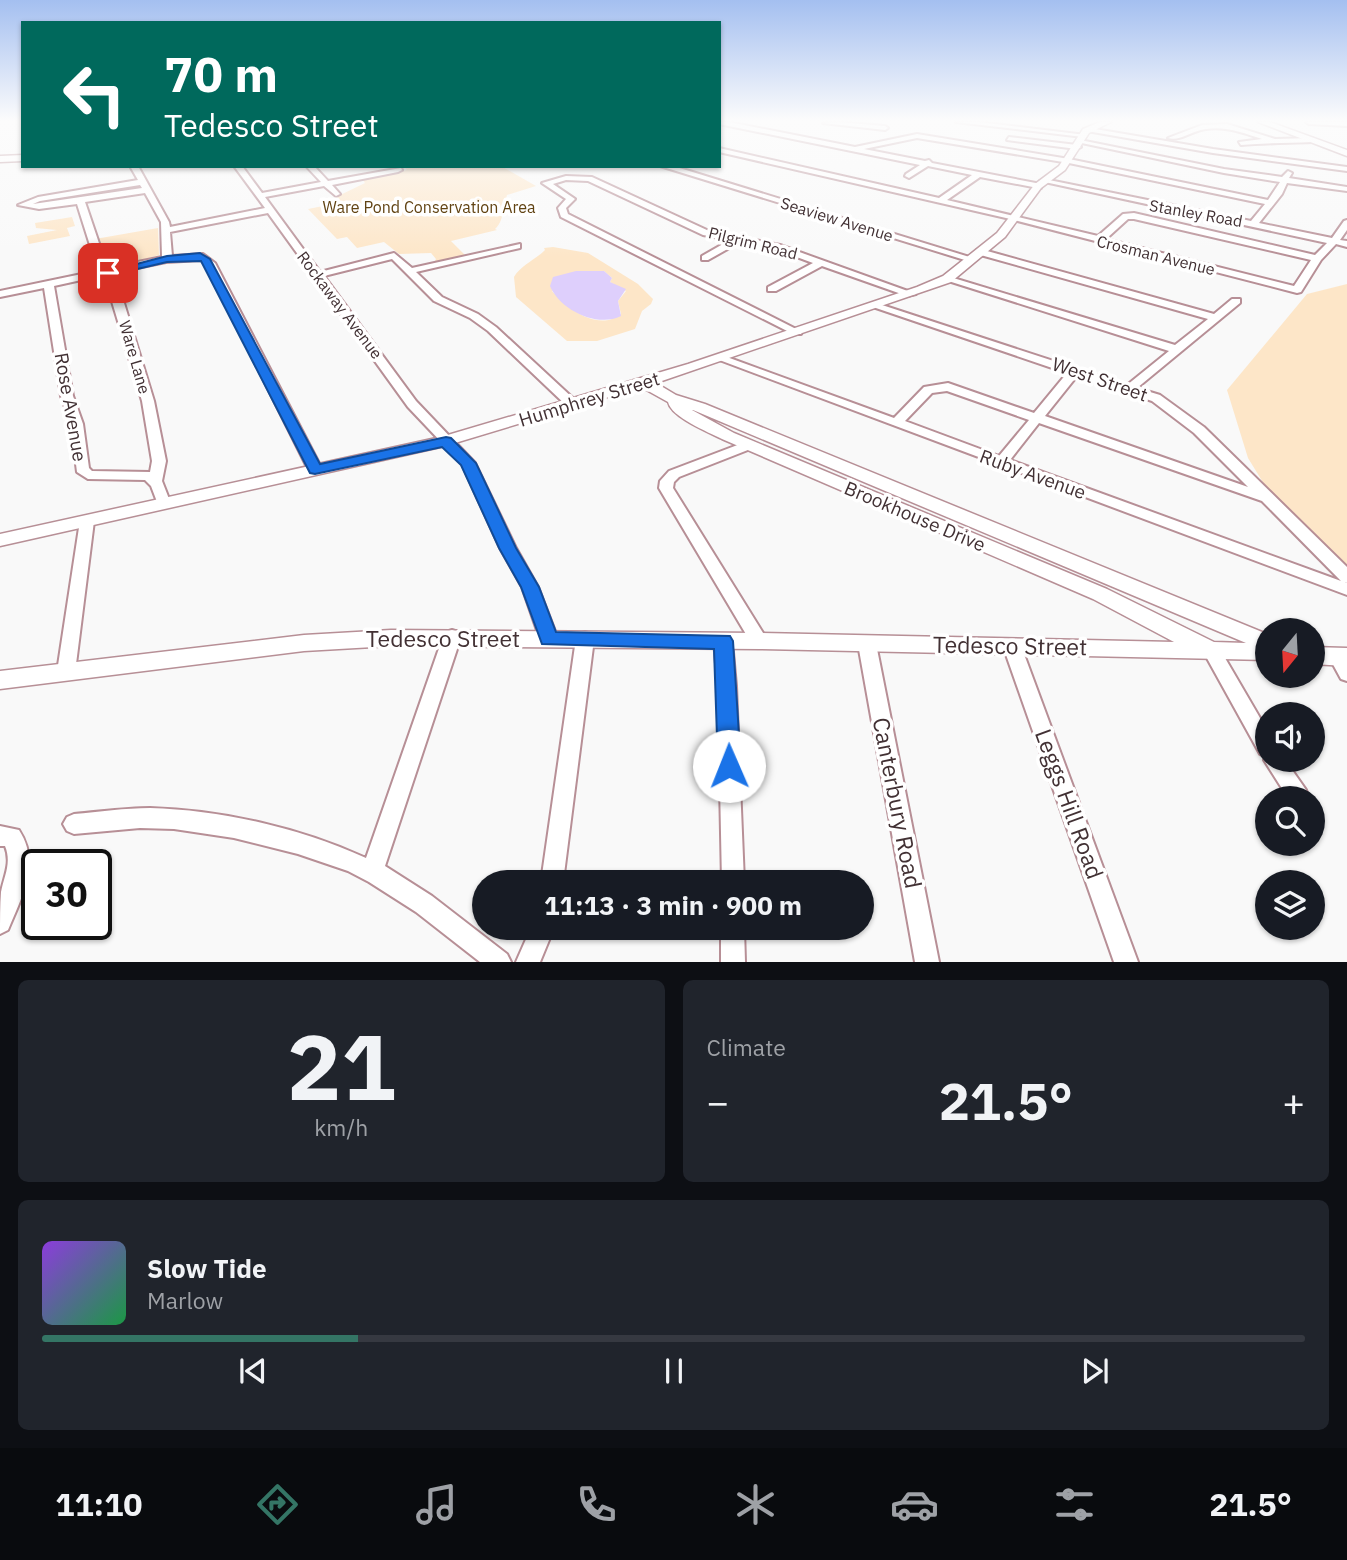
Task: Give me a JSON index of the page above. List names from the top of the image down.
{
  "streets": {
    "main road": ["Humphrey Street", "Brookhouse Drive", "Tedesco Street"],
    "street": [
      "Stanley Road",
      "Seaview Avenue",
      "Pilgrim Road",
      "Crosman Avenue",
      "Rockaway Avenue",
      "Ware Lane",
      "West Street",
      "Rose Avenue",
      "Ruby Avenue",
      "Canterbury Road",
      "Leggs Hill Road"
    ]
  },
  "crossings": [
    ["Stanley Road", "Humphrey Street"],
    ["Seaview Avenue", "Humphrey Street"],
    ["Pilgrim Road", "Humphrey Street"],
    ["Crosman Avenue", "Humphrey Street"],
    ["Rockaway Avenue", "Humphrey Street"],
    ["Rockaway Avenue", "Tedesco Street"],
    ["Ware Lane", "Rose Avenue"],
    ["West Street", "Humphrey Street"],
    ["Humphrey Street", "Ruby Avenue"],
    ["Humphrey Street", "Brookhouse Drive"],
    ["Brookhouse Drive", "Tedesco Street"],
    ["Tedesco Street", "Canterbury Road"],
    ["Tedesco Street", "Leggs Hill Road"]
  ],
  "parks": ["Ware Pond Conservation Area"],
  "north": "bottom",
  "page": {
    "turn": ["70 m", "Tedesco Street"],
    "limit": "30",
    "trip": "11:13 · 3 min · 900 m",
    "tile": [
      ["21", "km/h"],
      "Climate"
    ],
    "heat": ["−", "21.5°", "+"],
    "song": ["Slow Tide", "Marlow"],
    "tabs": ["11:10", "21.5°"]
  }
}
